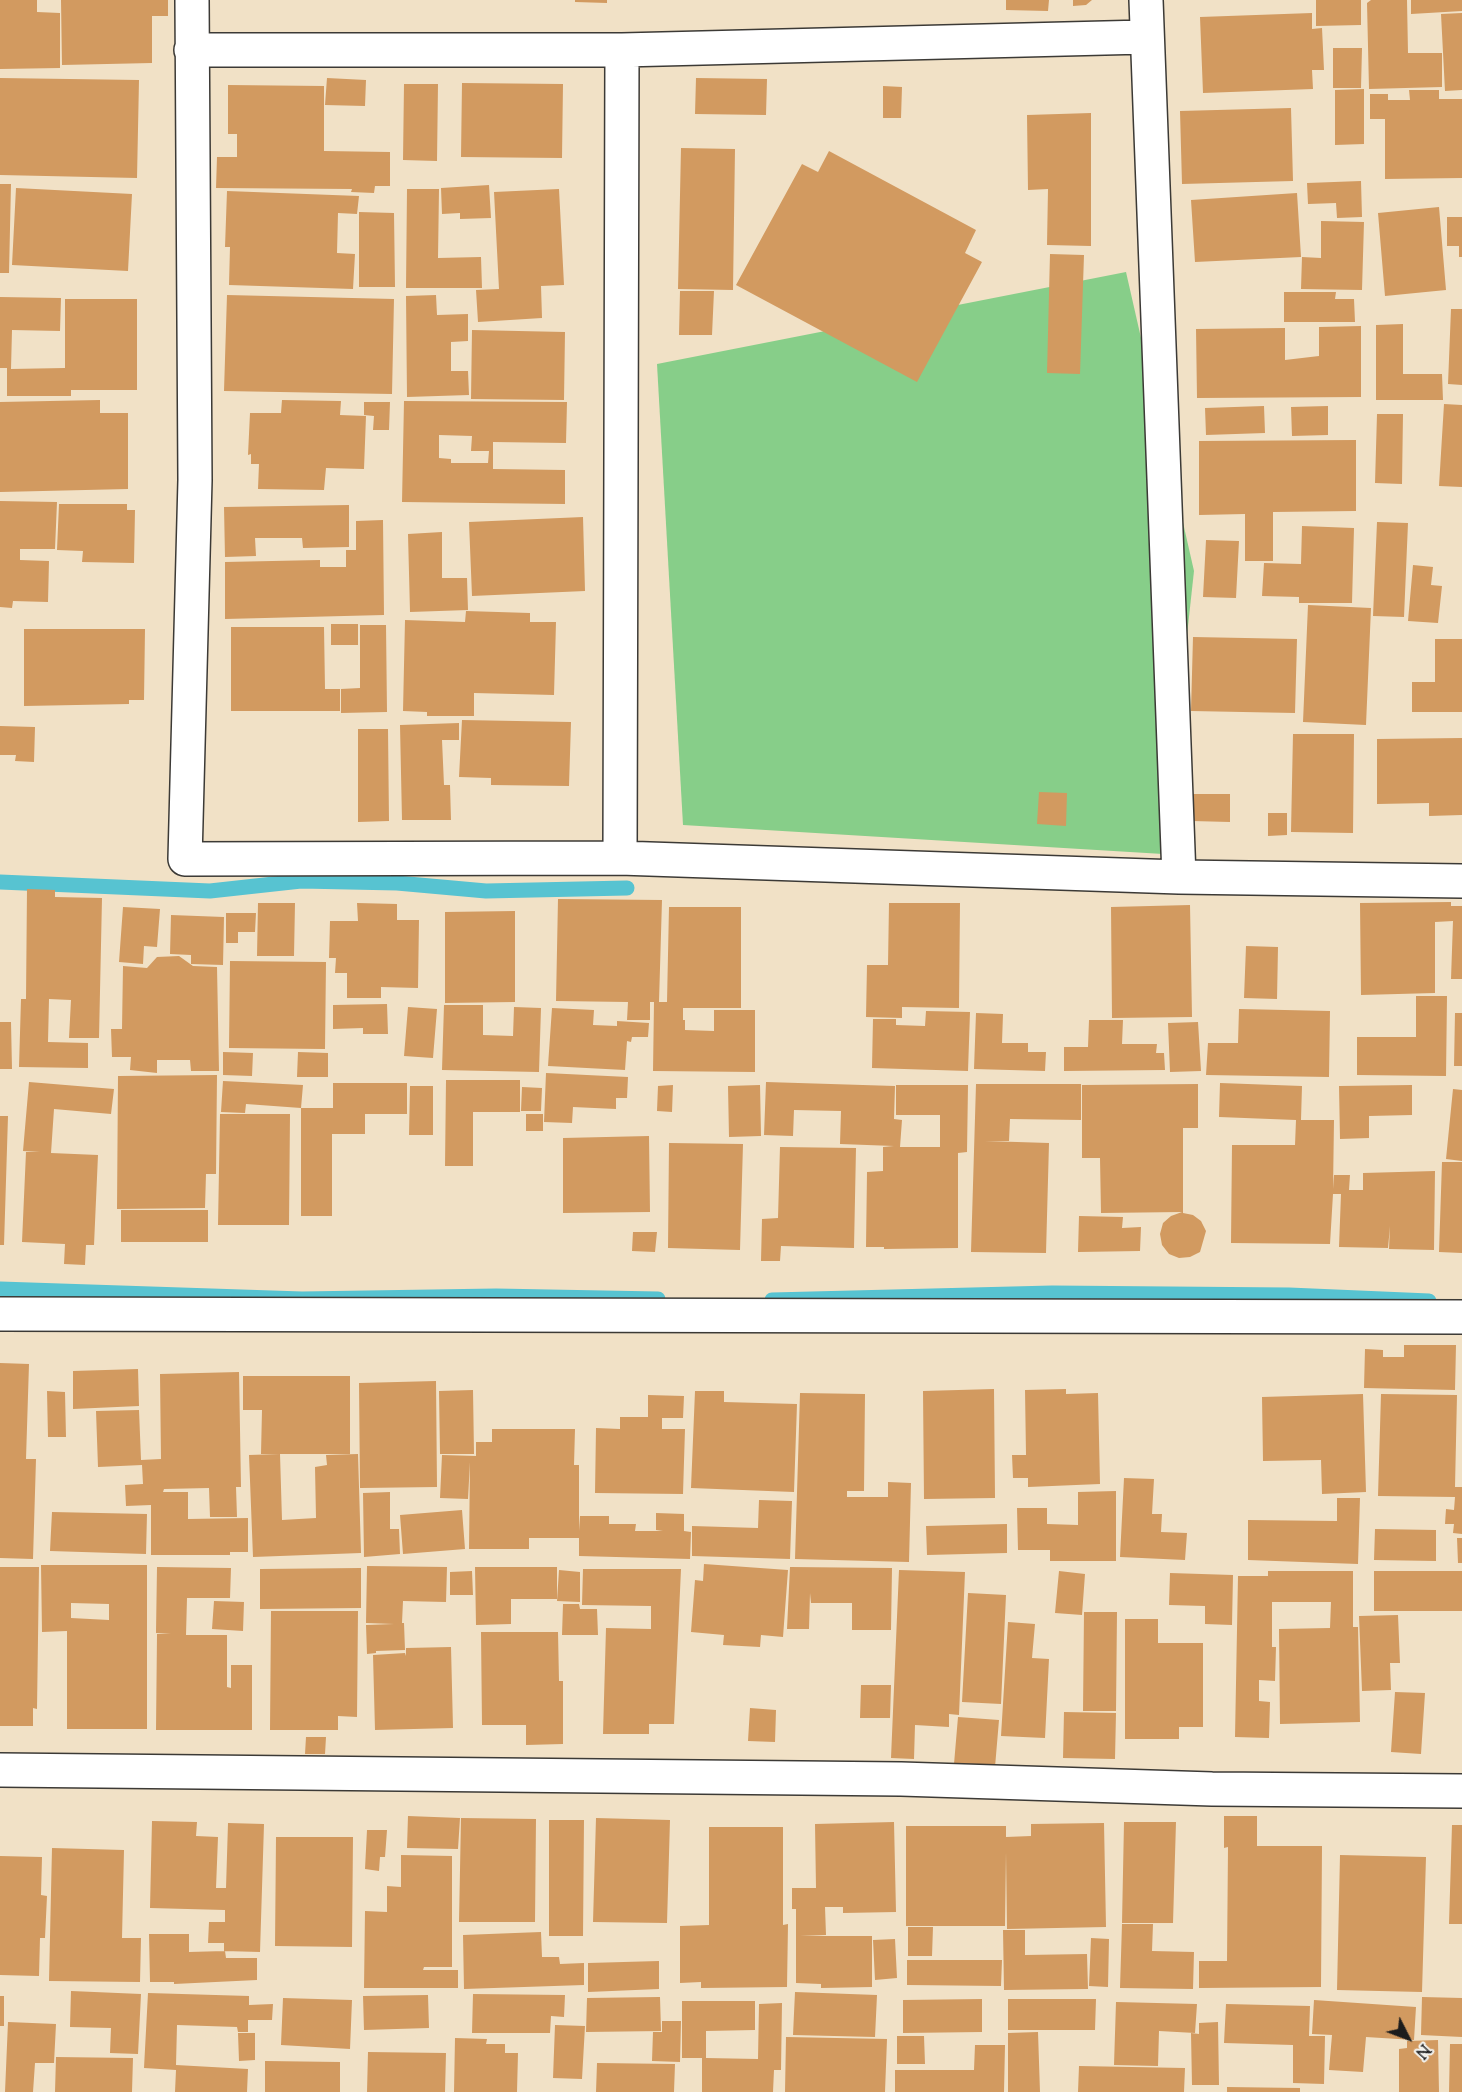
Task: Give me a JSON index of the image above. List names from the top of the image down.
{
  "north": "bottom right"
}
